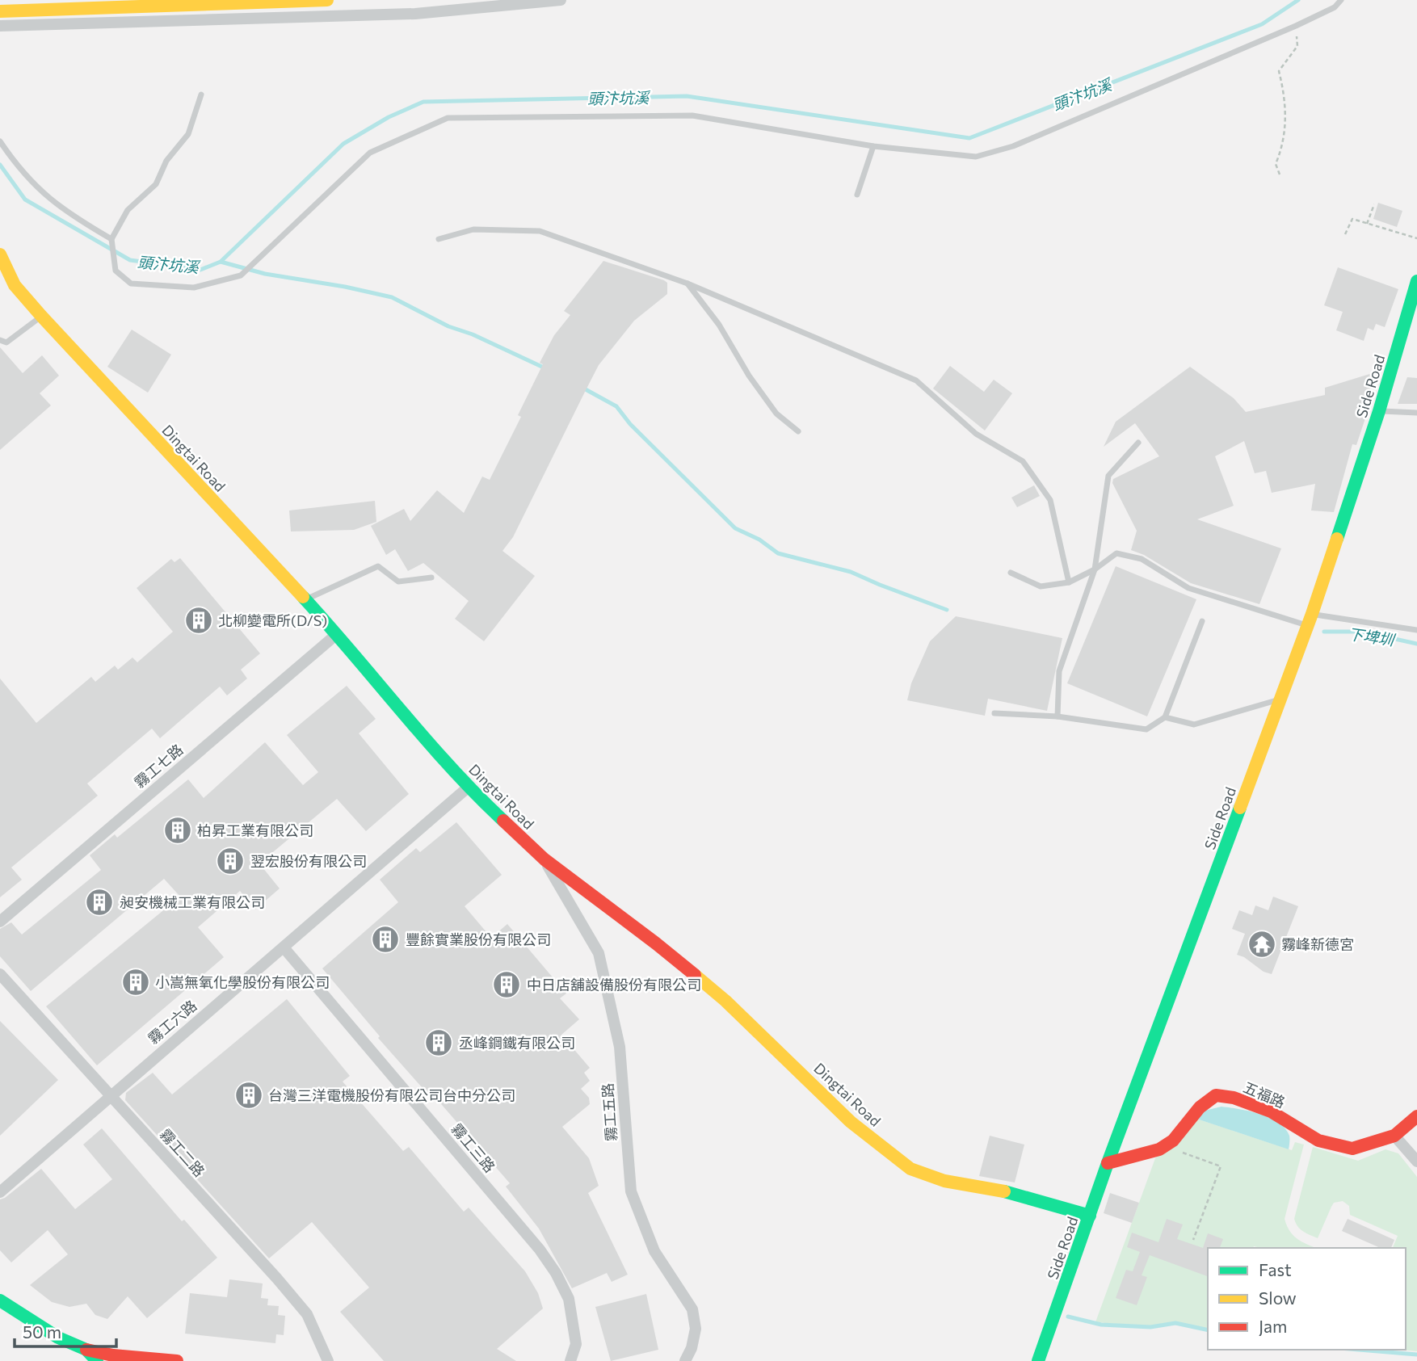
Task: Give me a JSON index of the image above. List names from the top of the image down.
{
  "streets": {
    "main road": ["Side Road", "Dingtai Road", "五福路"],
    "street": [
      "霧工七路",
      "霧工六路",
      "霧工五路",
      "霧工三路",
      "霧工二路"
    ]
  },
  "crossings": [
    ["Side Road", "Dingtai Road"],
    ["Side Road", "五福路"],
    ["Dingtai Road", "霧工七路"],
    ["Dingtai Road", "霧工六路"],
    ["Dingtai Road", "霧工五路"],
    ["霧工六路", "霧工三路"],
    ["霧工六路", "霧工二路"]
  ],
  "water": ["頭汴坑溪", "下埤圳"],
  "places": {
    "building": [
      "北柳變電所(D/S)",
      "柏昇工業有限公司",
      "翌宏股份有限公司",
      "昶安機械工業有限公司",
      "豐餘實業股份有限公司",
      "小嵩無氧化學股份有限公司",
      "中日店舖設備股份有限公司",
      "丞峰鋼鐵有限公司",
      "台灣三洋電機股份有限公司台中分公司"
    ],
    "temple": ["霧峰新德宮"]
  },
  "legend": ["Fast", "Slow", "Jam"],
  "scale_bar": "50 m"
}
